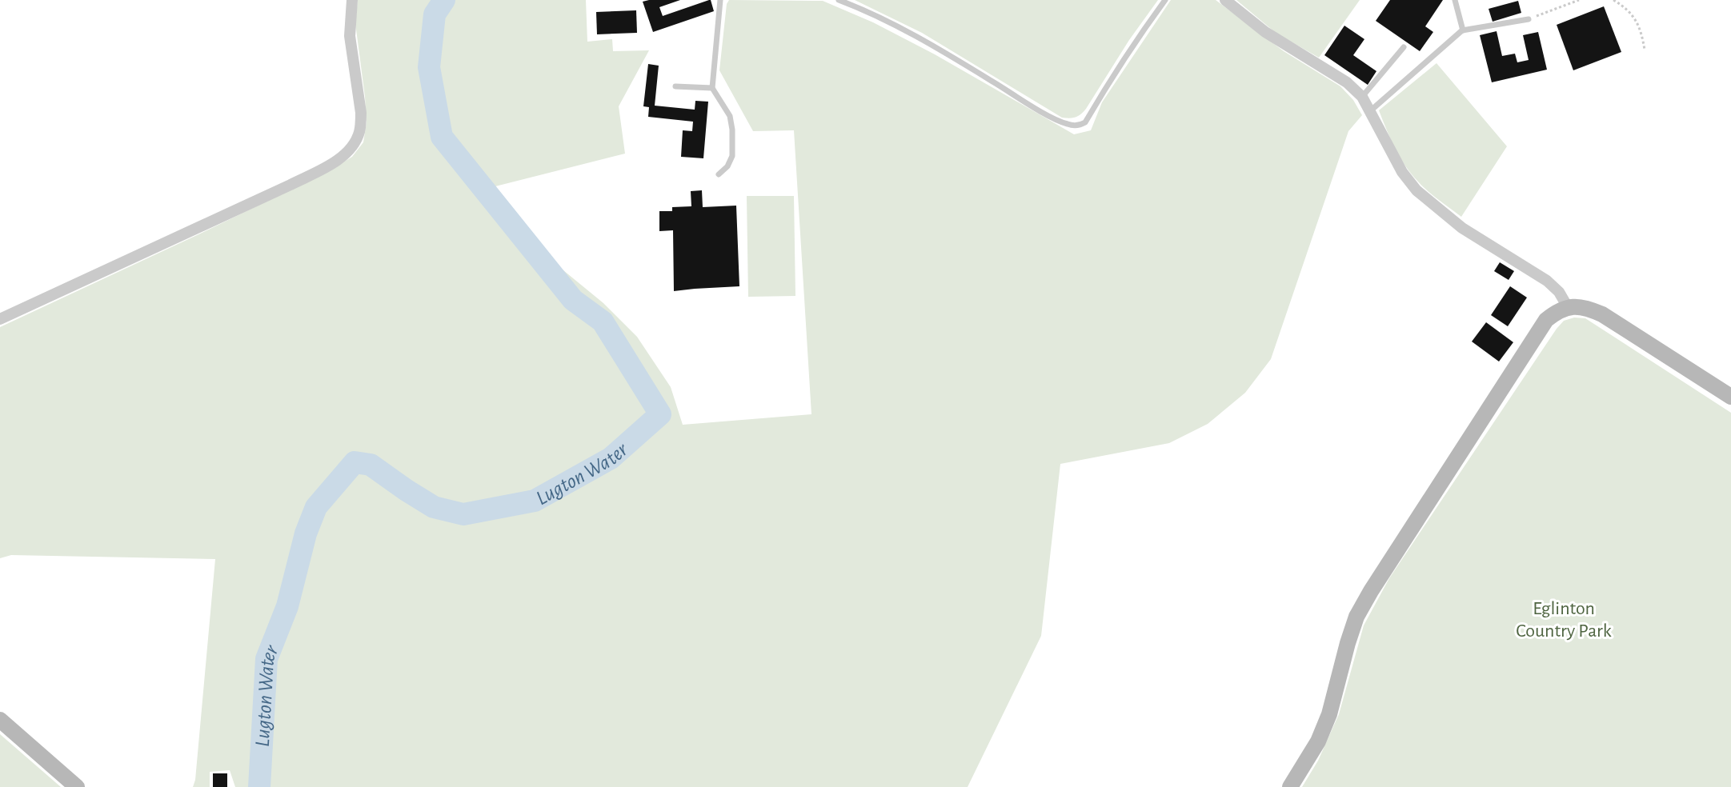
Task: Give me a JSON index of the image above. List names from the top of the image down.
{
  "water": ["Lugton Water"],
  "parks": ["Eglinton Country Park"]
}
